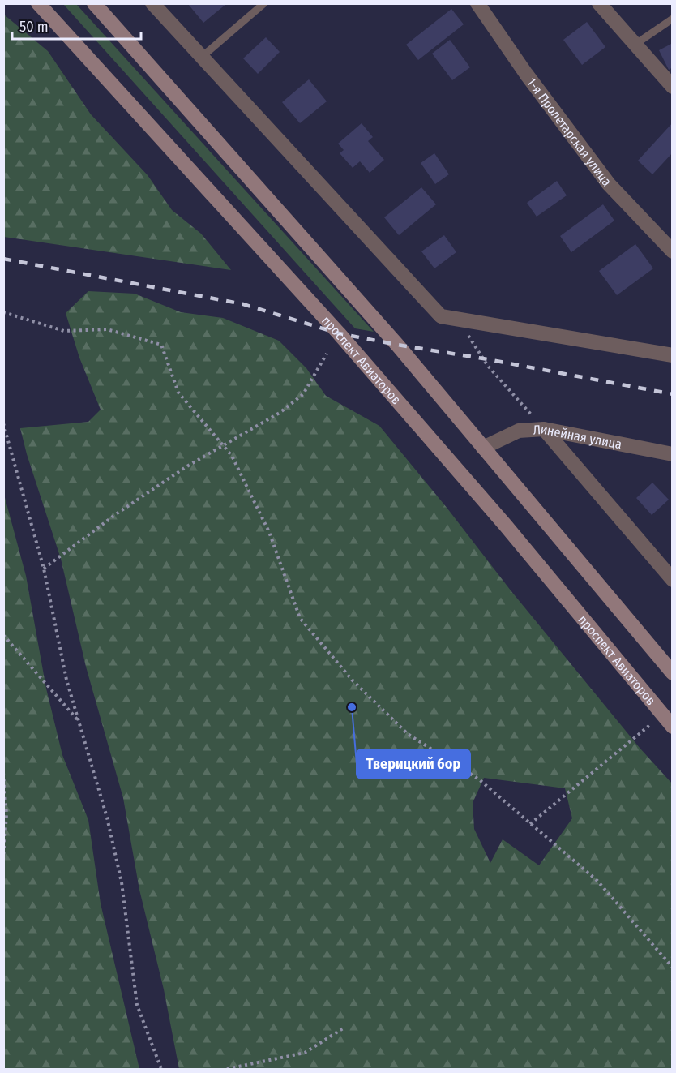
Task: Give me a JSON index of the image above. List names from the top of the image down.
{
  "streets": {
    "main road": ["проспект Авиаторов"],
    "street": ["1-я Пролетарская улица", "Линейная улица"]
  },
  "places": ["Тверицкий бор"],
  "scale_bar": "50 m"
}
